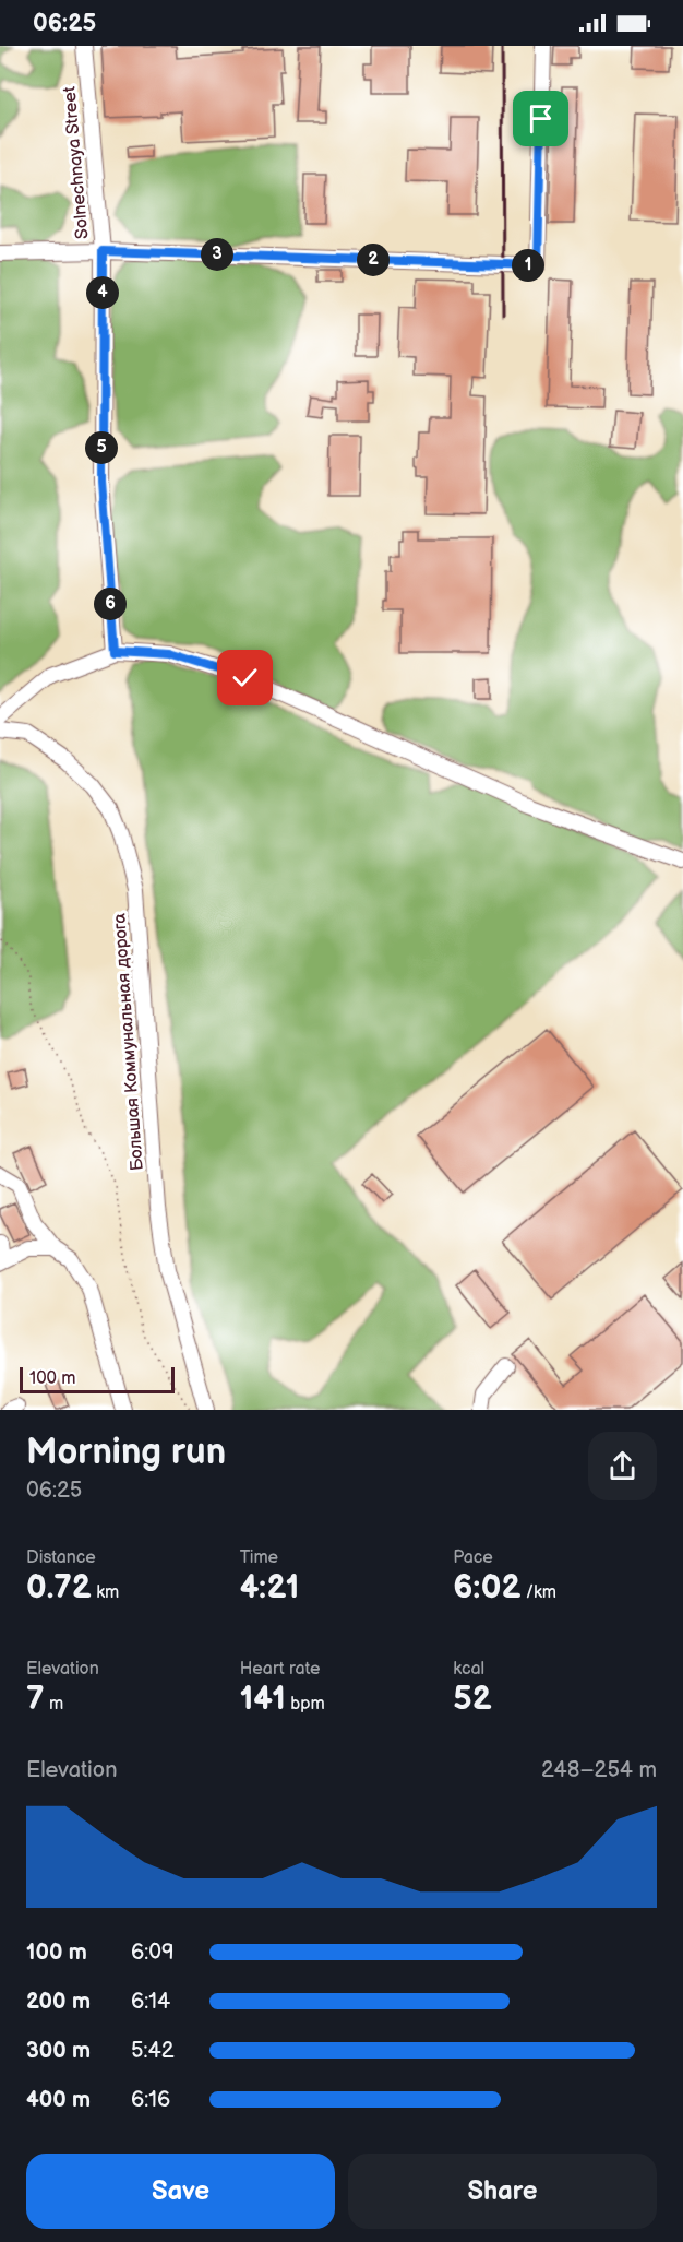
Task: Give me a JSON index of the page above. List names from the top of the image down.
{
  "streets": {
    "street": ["Solnechnaya Street", "Большая Коммунальная дорога"]
  },
  "scale_bar": "100 m",
  "page": {
    "status": "06:25",
    "pins": [
      "3",
      "2",
      "1",
      "4",
      "5",
      "6"
    ],
    "scale": "100 m",
    "heading": ["Morning run", "06:25"],
    "stats": [
      ["Distance", "0.72 km"],
      ["Time", "4:21"],
      ["Pace", "6:02 /km"],
      ["Elevation", "7 m"],
      ["Heart rate", "141 bpm"],
      ["kcal", "52"]
    ],
    "chart": ["Elevation", "248–254 m"],
    "list": [
      {
        "name": "100 m",
        "note": "6:09"
      },
      {
        "name": "200 m",
        "note": "6:14"
      },
      {
        "name": "300 m",
        "note": "5:42"
      },
      {
        "name": "400 m",
        "note": "6:16"
      }
    ],
    "buttons": ["Save", "Share"]
  }
}
